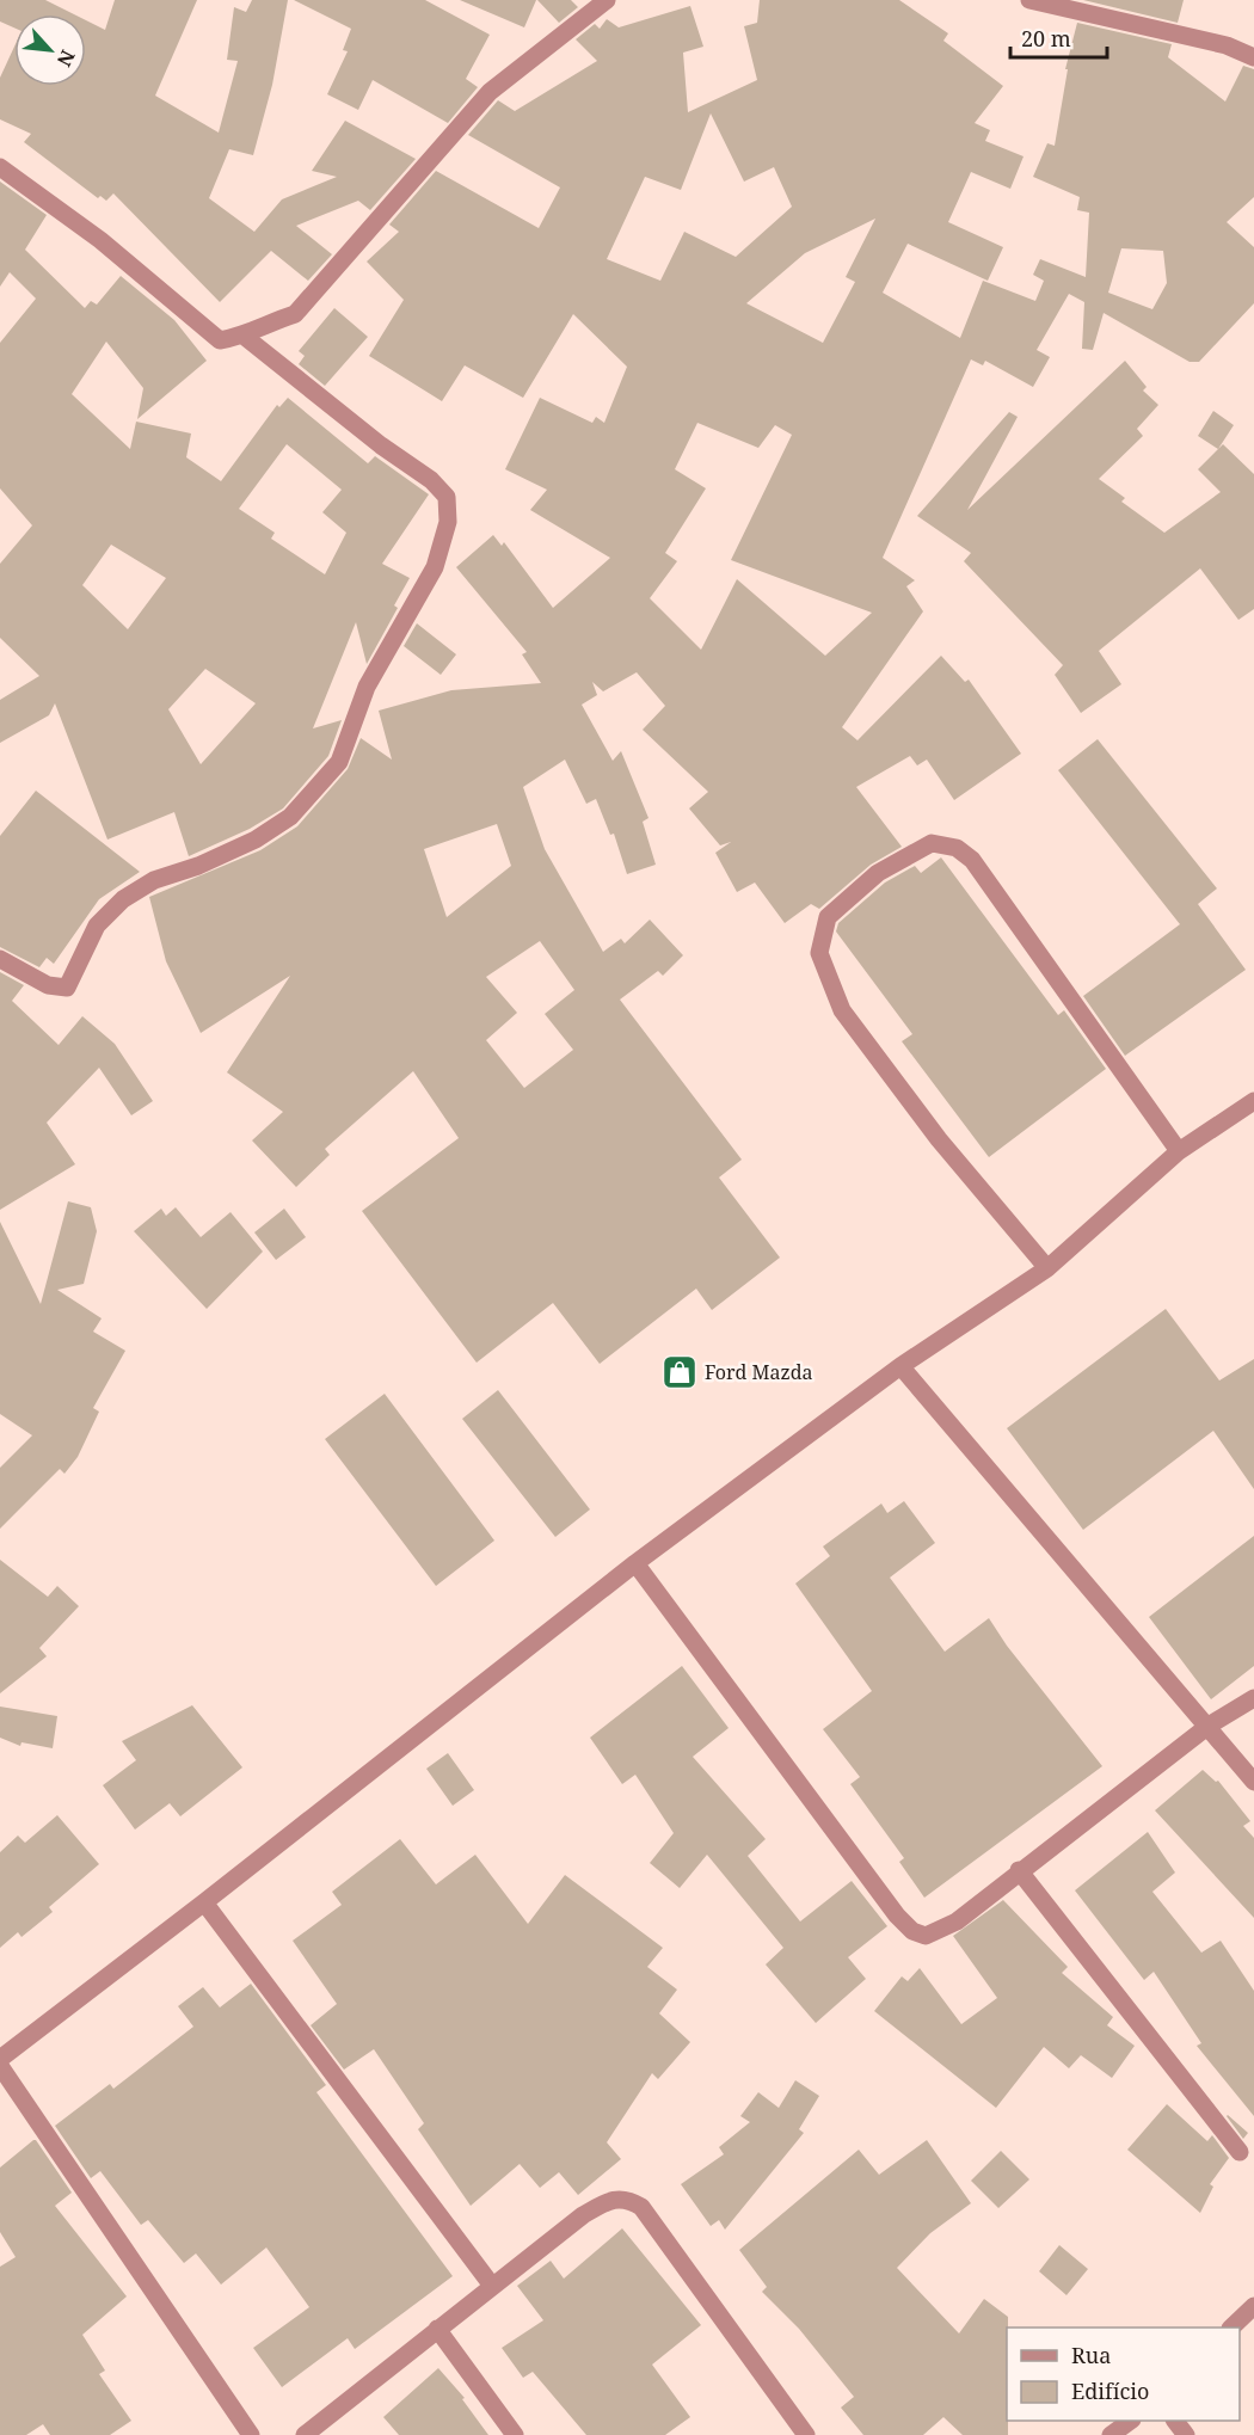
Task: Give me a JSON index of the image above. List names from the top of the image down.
{
  "places": {
    "shop": ["Ford Mazda"]
  },
  "legend": ["Rua", "Edifício"],
  "scale_bar": "20 m",
  "north": "bottom right"
}
